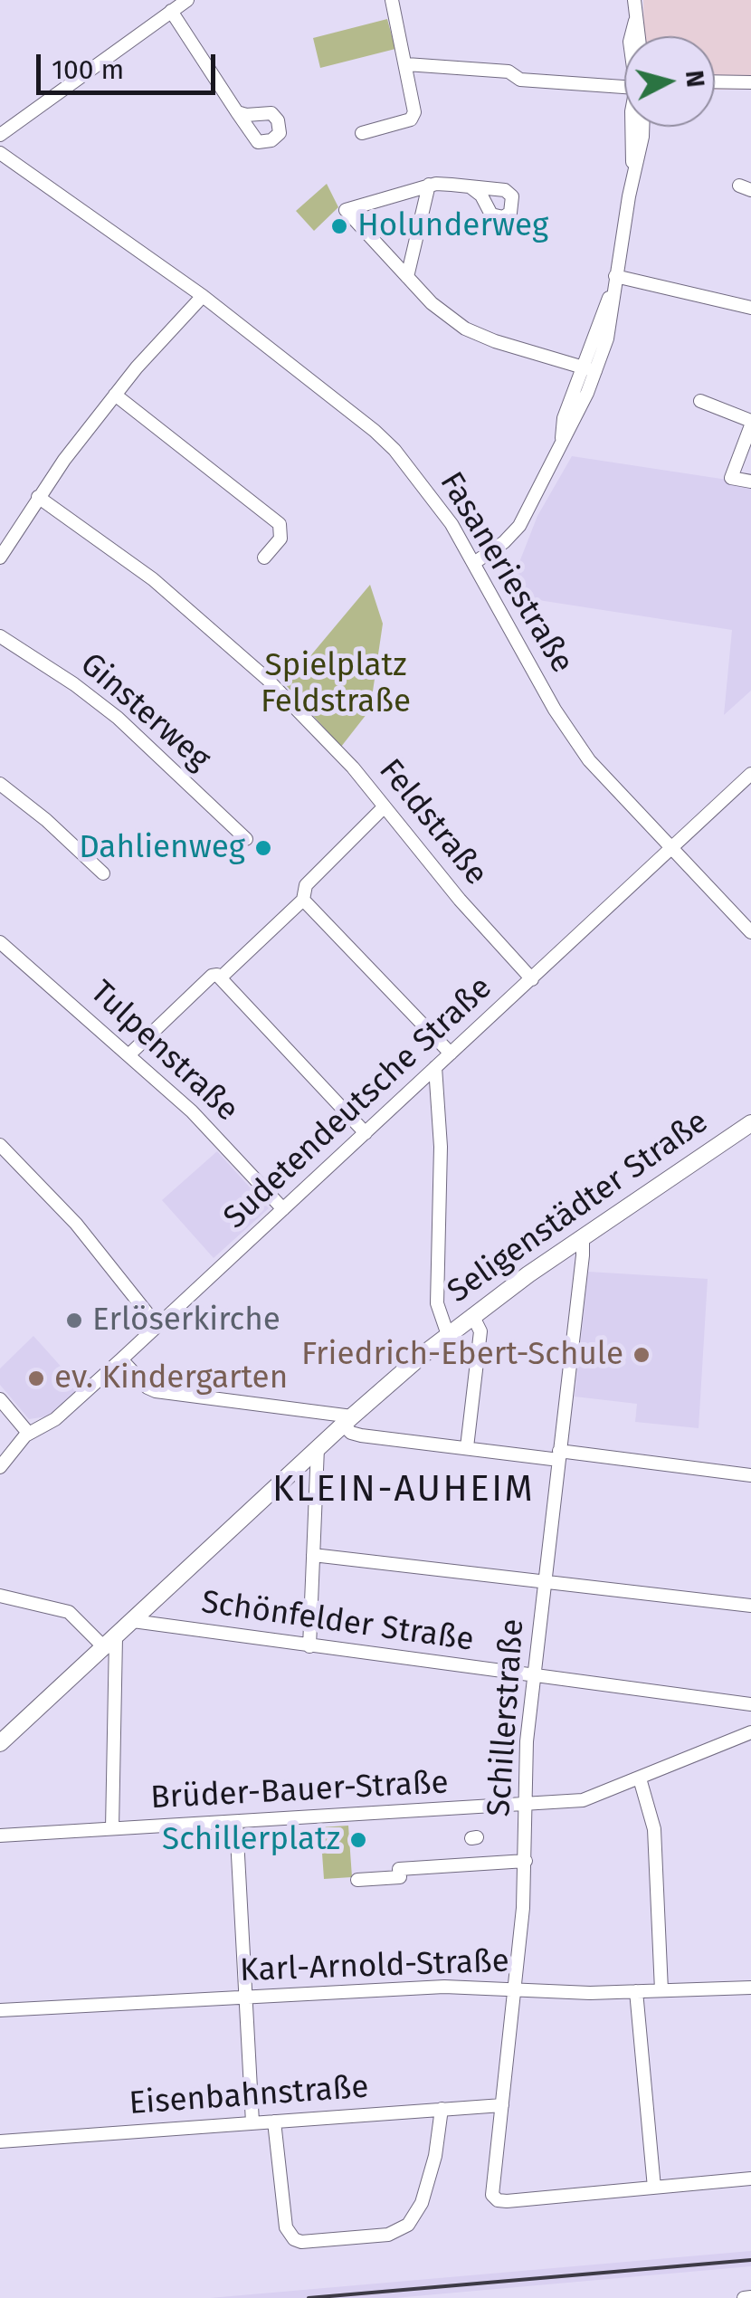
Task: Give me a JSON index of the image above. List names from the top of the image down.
{
  "streets": {
    "main road": ["Seligenstädter Straße"],
    "street": [
      "Fasaneriestraße",
      "Ginsterweg",
      "Feldstraße",
      "Tulpenstraße",
      "Sudetendeutsche Straße",
      "Schönfelder Straße",
      "Schillerstraße",
      "Brüder-Bauer-Straße",
      "Karl-Arnold-Straße",
      "Eisenbahnstraße"
    ]
  },
  "crossings": [
    ["Fasaneriestraße", "Sudetendeutsche Straße"],
    ["Feldstraße", "Sudetendeutsche Straße"],
    ["Tulpenstraße", "Sudetendeutsche Straße"],
    ["Seligenstädter Straße", "Schönfelder Straße"],
    ["Seligenstädter Straße", "Schillerstraße"],
    ["Schönfelder Straße", "Schillerstraße"],
    ["Schillerstraße", "Brüder-Bauer-Straße"],
    ["Schillerstraße", "Karl-Arnold-Straße"],
    ["Schillerstraße", "Eisenbahnstraße"]
  ],
  "districts": ["KLEIN-AUHEIM"],
  "parks": ["Spielplatz Feldstraße"],
  "places": [
    "Holunderweg",
    "Dahlienweg",
    "Erlöserkirche",
    "Friedrich-Ebert-Schule",
    "ev. Kindergarten",
    "Schillerplatz"
  ],
  "scale_bar": "100 m",
  "north": "right"
}
